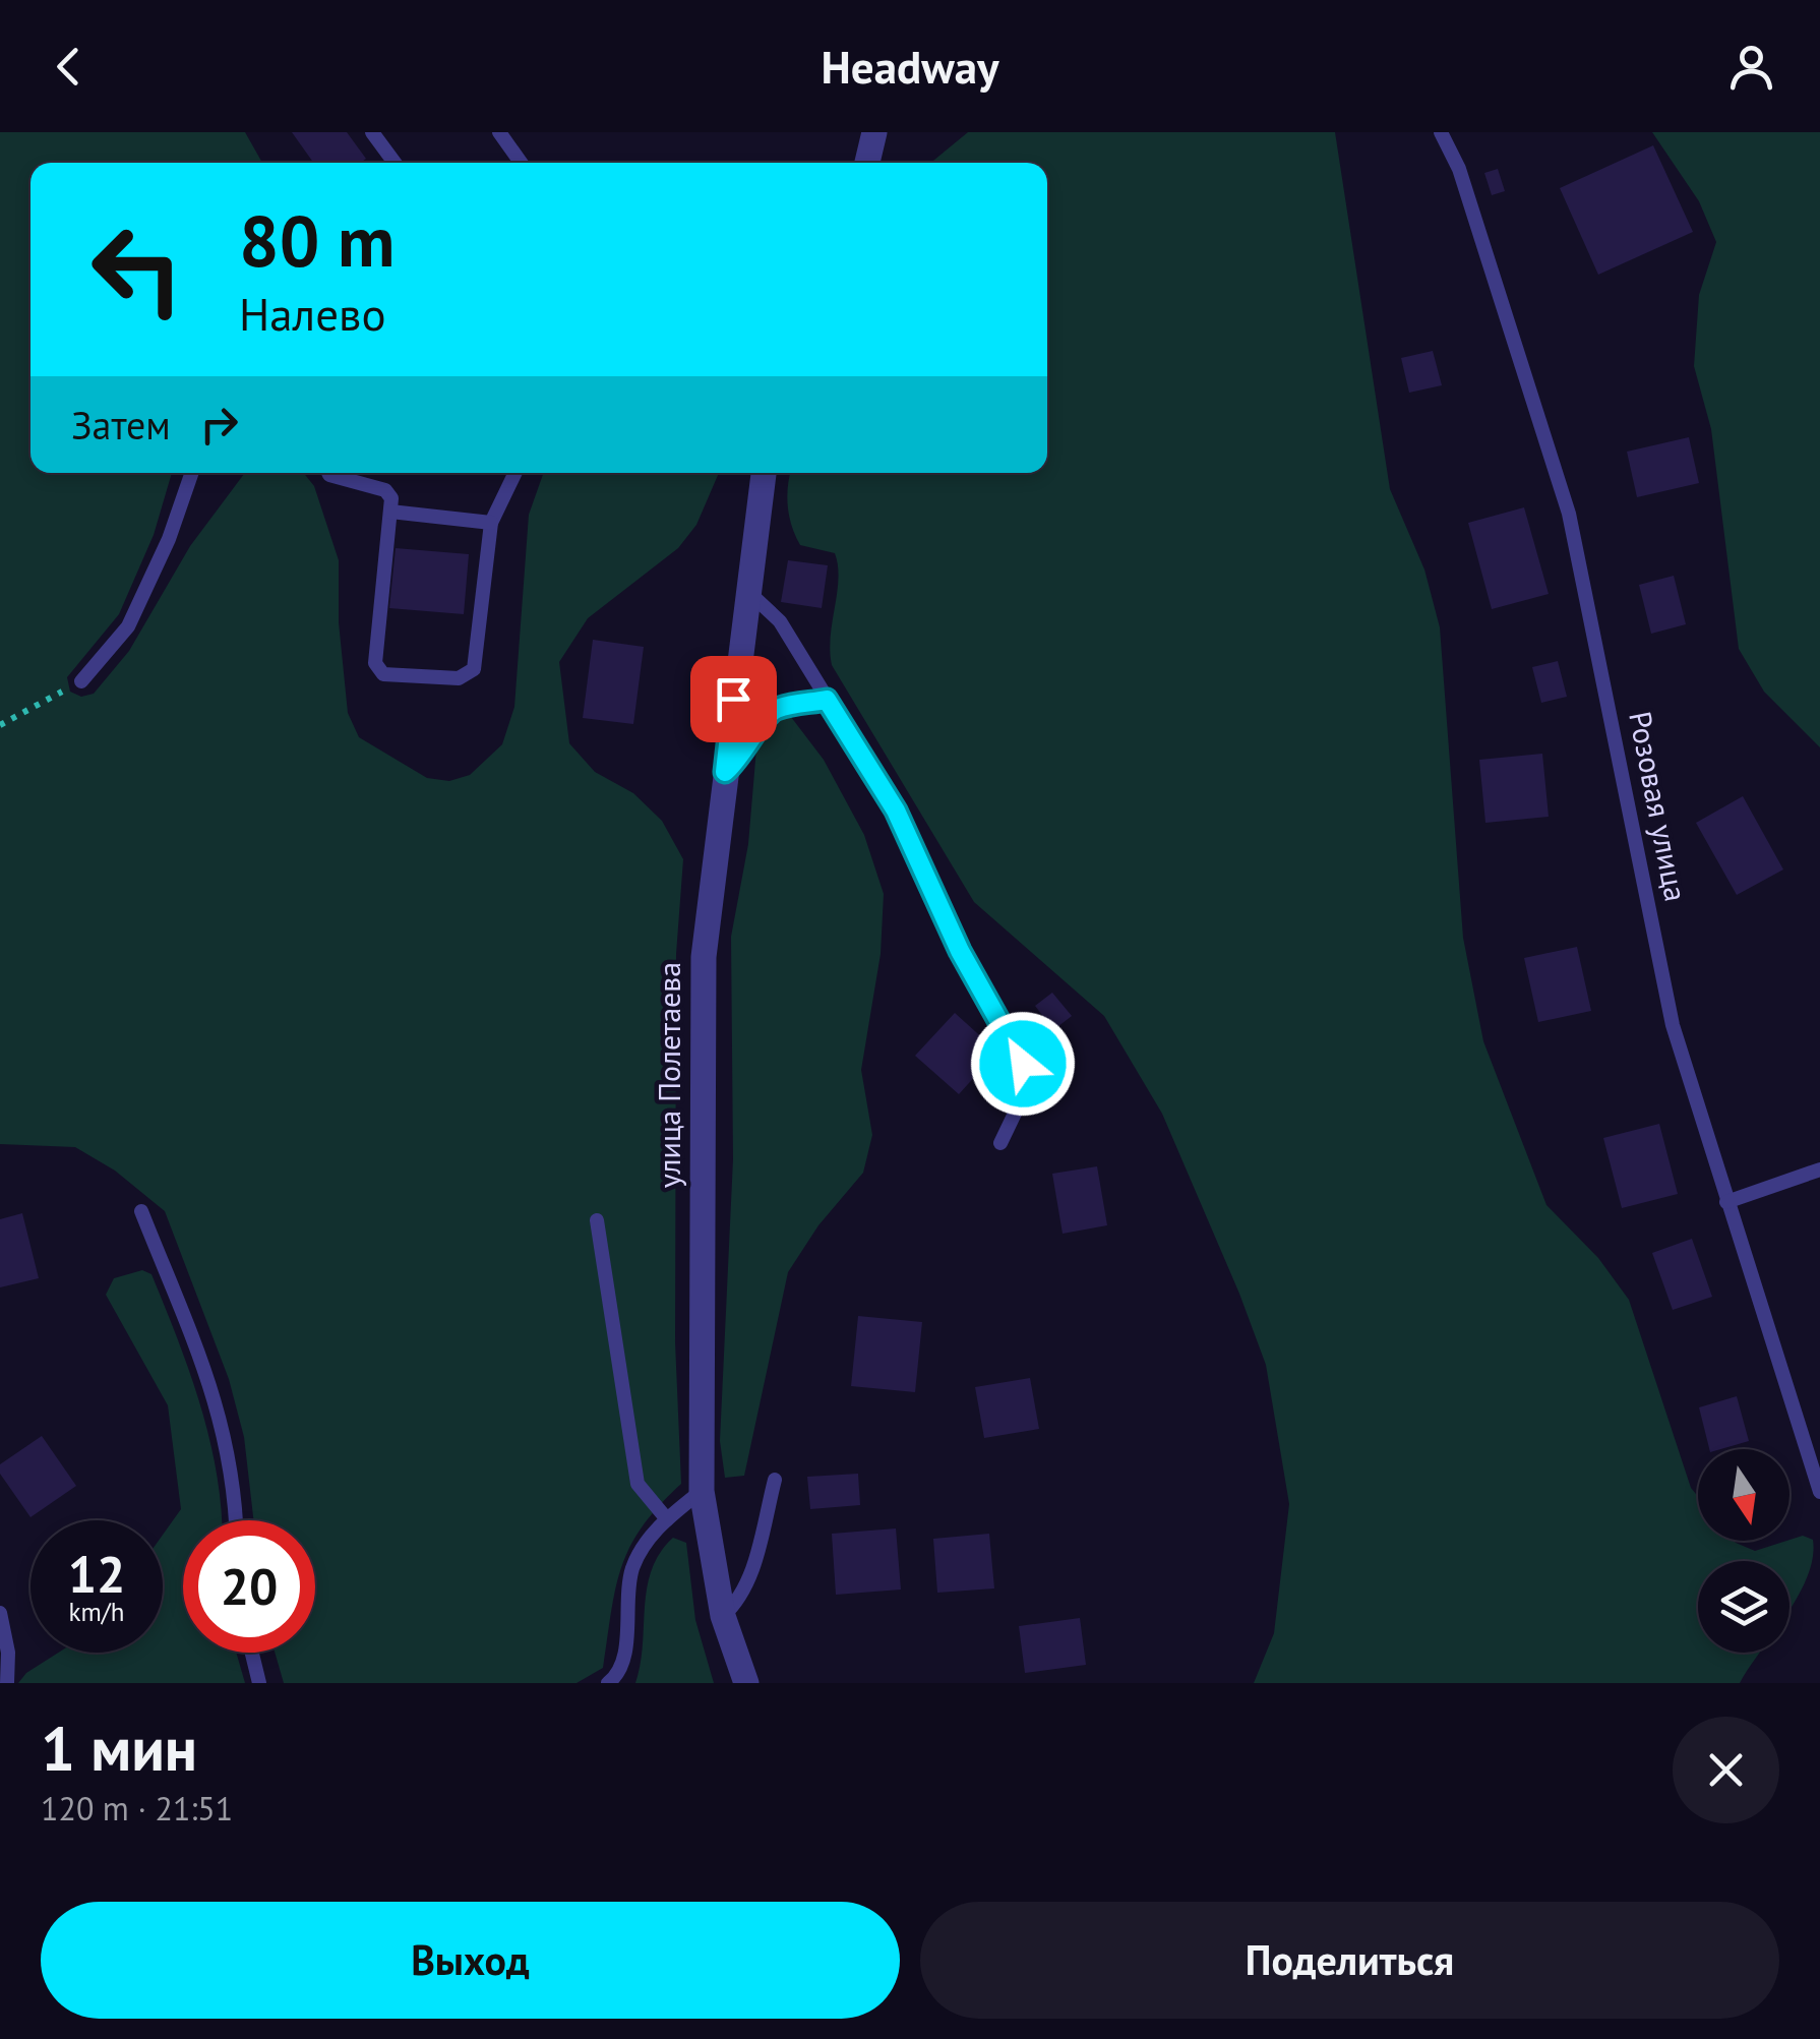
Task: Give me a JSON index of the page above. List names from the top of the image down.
{
  "streets": {
    "street": ["улица Полетаева"],
    "lane": ["Розовая улица"]
  },
  "north": "bottom",
  "page": {
    "header": "Headway",
    "turn": ["80 m", "Налево"],
    "then": "Затем",
    "speed": "12 km/h",
    "limit": "20",
    "heading": ["1 мин", "120 m · 21:51"],
    "buttons": ["Выход", "Поделиться"]
  }
}
